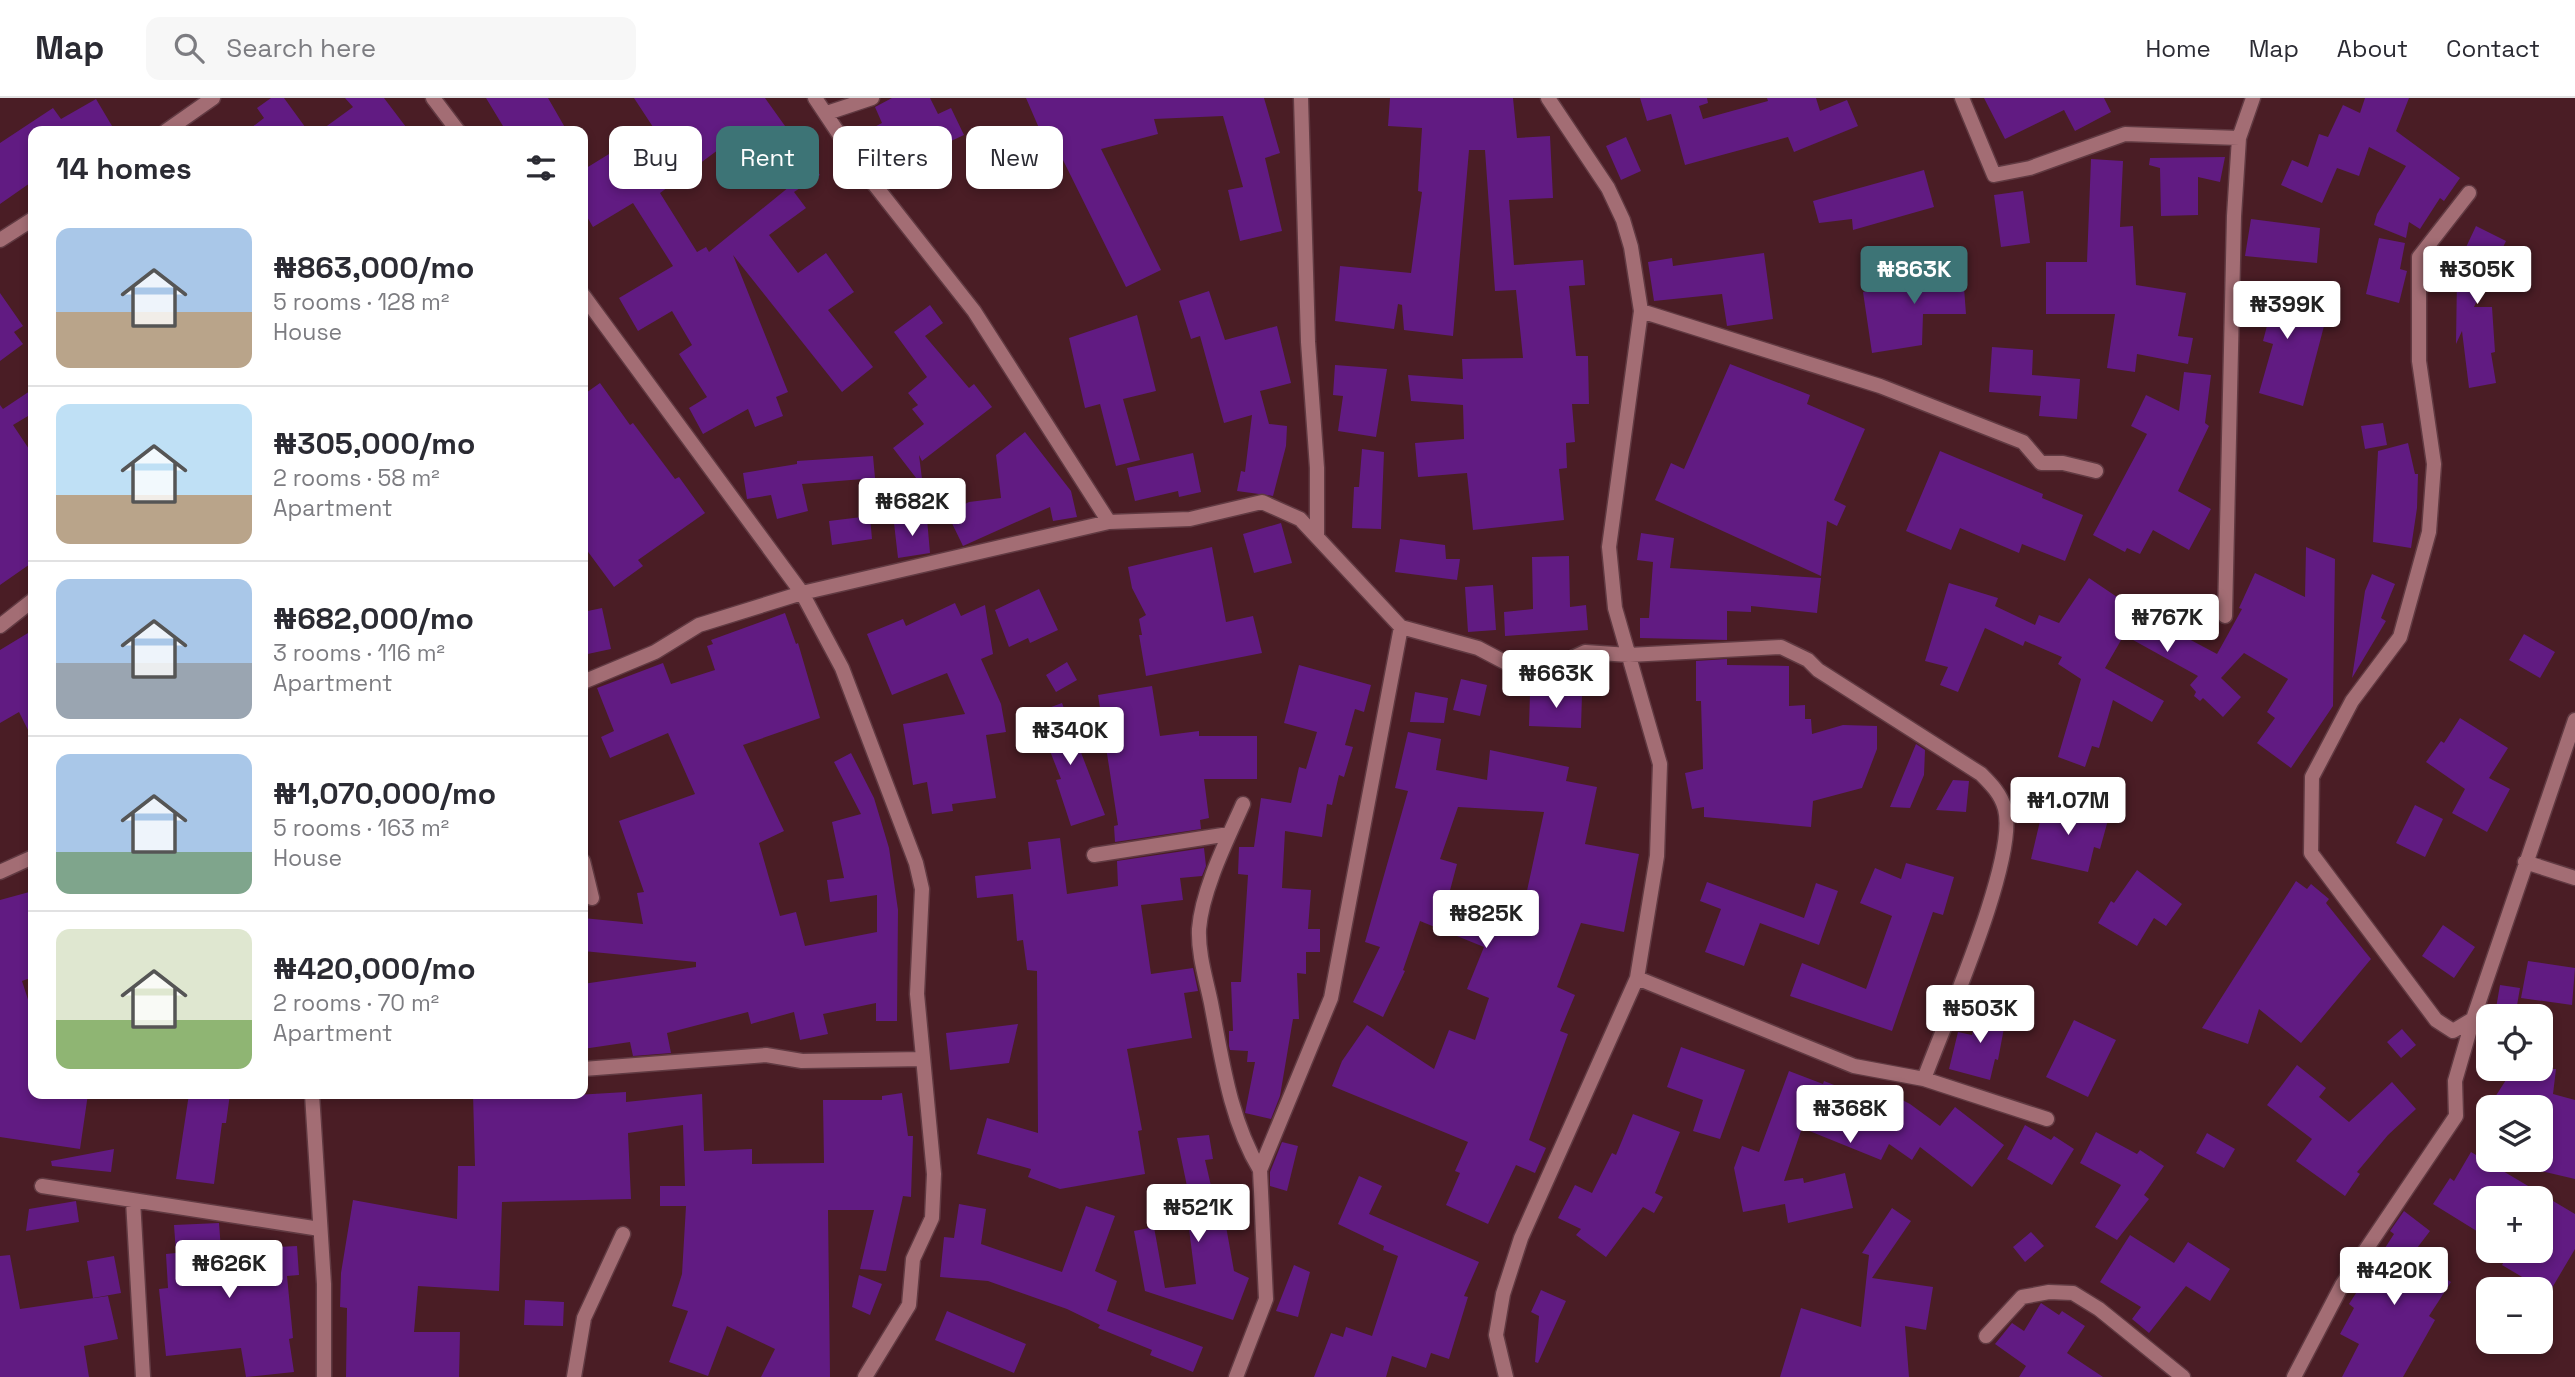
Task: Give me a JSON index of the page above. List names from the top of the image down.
{
  "page": {
    "header": "Map",
    "search": "Search here",
    "nav": [
      "Home",
      "Map",
      "About",
      "Contact"
    ],
    "chip": [
      "Buy",
      "Rent",
      "Filters",
      "New"
    ],
    "heading": "14 homes",
    "list": [
      {
        "name": "₦863,000/mo",
        "note": "5 rooms · 128 m² · House"
      },
      {
        "name": "₦305,000/mo",
        "note": "2 rooms · 58 m² · Apartment"
      },
      {
        "name": "₦682,000/mo",
        "note": "3 rooms · 116 m² · Apartment"
      },
      {
        "name": "₦1,070,000/mo",
        "note": "5 rooms · 163 m² · House"
      },
      {
        "name": "₦420,000/mo",
        "note": "2 rooms · 70 m² · Apartment"
      }
    ],
    "price": [
      "₦863K",
      "₦305K",
      "₦399K",
      "₦682K",
      "₦767K",
      "₦663K",
      "₦340K",
      "₦1.07M",
      "₦825K",
      "₦503K",
      "₦368K",
      "₦521K",
      "₦626K",
      "₦420K"
    ],
    "map_buttons": ["+", "−"]
  }
}
